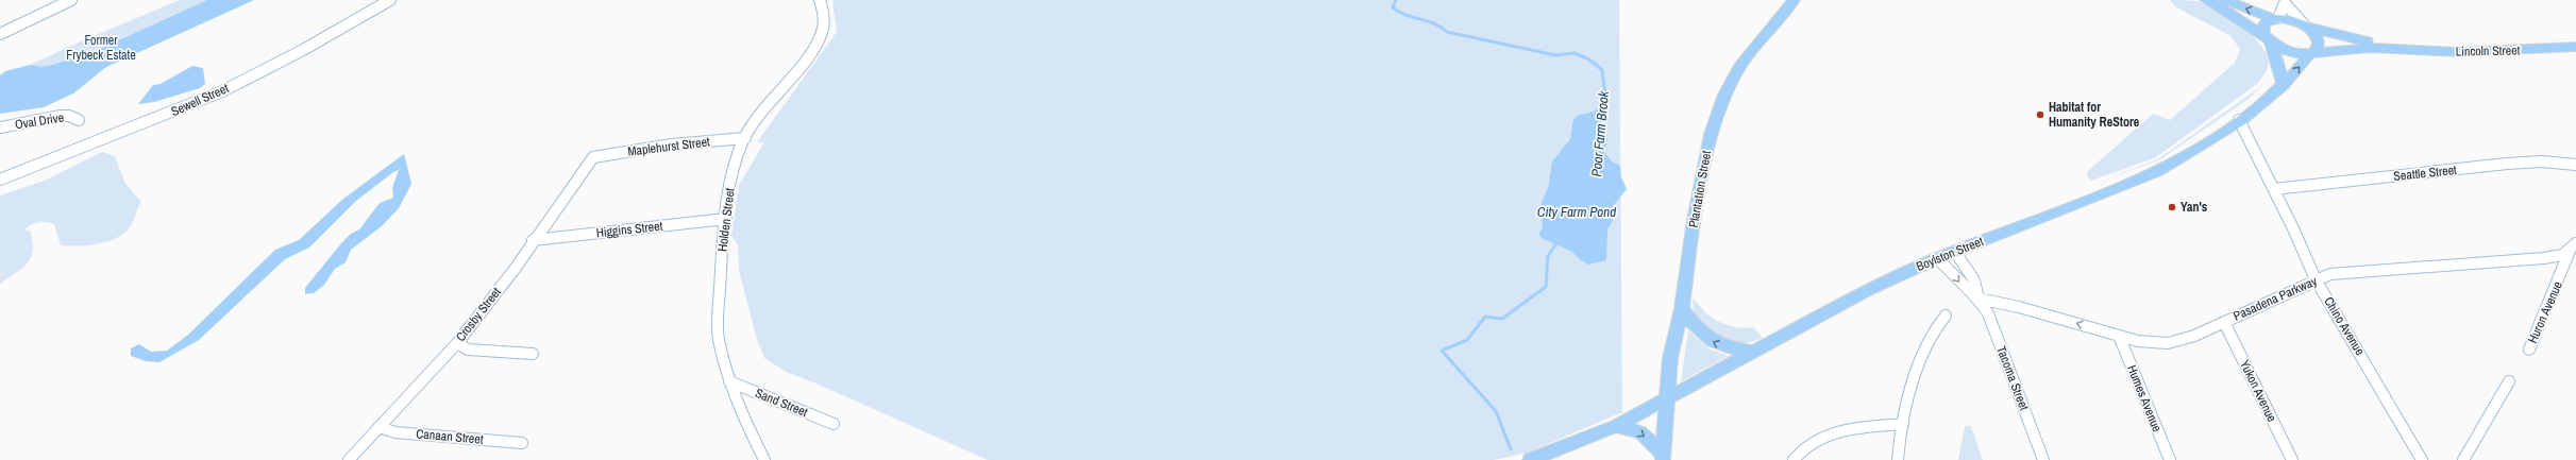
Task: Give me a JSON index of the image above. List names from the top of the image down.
{
  "streets": {
    "main road": ["Lincoln Street", "Plantation Street", "Boylston Street"],
    "street": [
      "Sewell Street",
      "Oval Drive",
      "Maplehurst Street",
      "Seattle Street",
      "Holden Street",
      "Higgins Street",
      "Pasadena Parkway",
      "Huron Avenue",
      "Crosby Street",
      "Chino Avenue",
      "Tacoma Street",
      "Yukon Avenue",
      "Humes Avenue",
      "Sand Street",
      "Canaan Street"
    ]
  },
  "crossings": [
    ["Lincoln Street", "Boylston Street"],
    ["Maplehurst Street", "Holden Street"],
    ["Maplehurst Street", "Crosby Street"],
    ["Seattle Street", "Chino Avenue"],
    ["Plantation Street", "Boylston Street"],
    ["Holden Street", "Higgins Street"],
    ["Holden Street", "Sand Street"],
    ["Higgins Street", "Crosby Street"],
    ["Boylston Street", "Chino Avenue"],
    ["Boylston Street", "Tacoma Street"],
    ["Pasadena Parkway", "Huron Avenue"],
    ["Pasadena Parkway", "Chino Avenue"],
    ["Pasadena Parkway", "Tacoma Street"],
    ["Pasadena Parkway", "Yukon Avenue"],
    ["Pasadena Parkway", "Humes Avenue"],
    ["Crosby Street", "Canaan Street"]
  ],
  "water": ["Poor Farm Brook", "City Farm Pond"],
  "parks": ["Former Frybeck Estate"],
  "places": ["Habitat for Humanity ReStore", "Yan's"]
}
